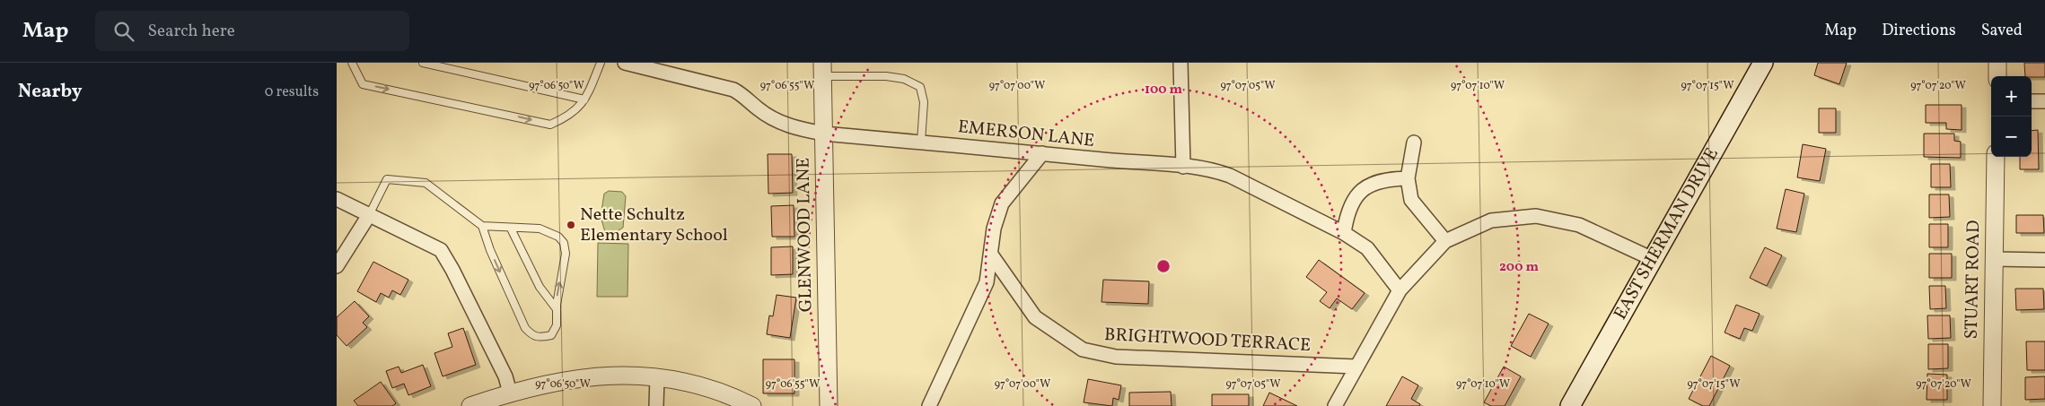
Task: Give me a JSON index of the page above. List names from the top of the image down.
{
  "streets": {
    "main road": ["EAST SHERMAN DRIVE"],
    "street": [
      "EMERSON LANE",
      "GLENWOOD LANE",
      "STUART ROAD",
      "BRIGHTWOOD TERRACE"
    ]
  },
  "crossings": [
    ["EMERSON LANE", "GLENWOOD LANE"]
  ],
  "places": ["Nette Schultz Elementary School"],
  "page": {
    "header": "Map",
    "search": "Search here",
    "nav": ["Map", "Directions", "Saved"],
    "heading": ["Nearby", "0 results"],
    "map_buttons": ["+", "−"]
  },
  "coordinates": [
    "97°06'55\"W",
    "97°07'00\"W",
    "97°07'15\"W",
    "97°07'20\"W",
    "97°06'50\"W",
    "97°07'05\"W",
    "97°07'10\"W"
  ],
  "rings": ["100 m", "200 m"]
}
